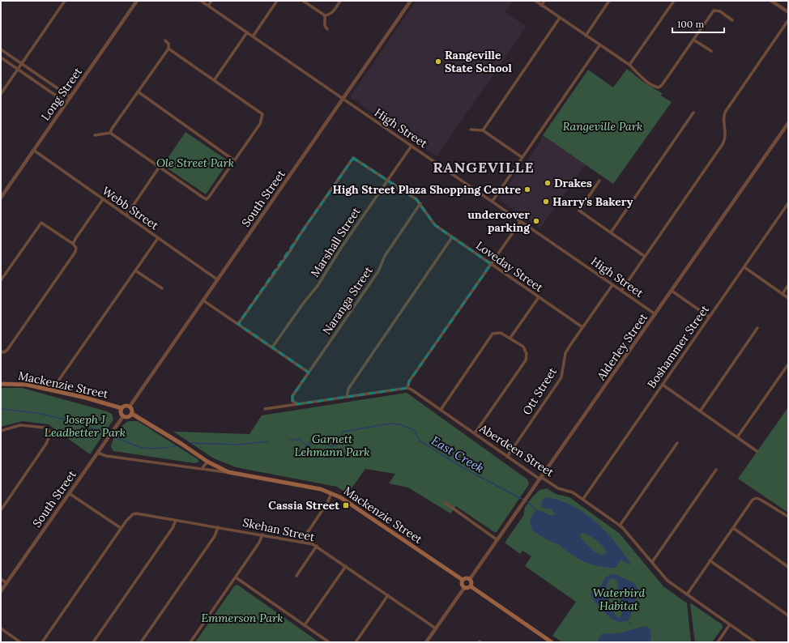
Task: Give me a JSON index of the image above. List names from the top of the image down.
{
  "streets": {
    "main road": ["Mackenzie Street"],
    "street": [
      "Long Street",
      "High Street",
      "South Street",
      "Webb Street",
      "Marshall Street",
      "Loveday Street",
      "Naranga Street",
      "Alderley Street",
      "Boshammer Street",
      "Ott Street",
      "Aberdeen Street",
      "Skehan Street"
    ]
  },
  "crossings": [
    ["Long Street", "Webb Street"],
    ["High Street", "South Street"],
    ["High Street", "Marshall Street"],
    ["High Street", "Alderley Street"],
    ["High Street", "Ott Street"],
    ["South Street", "Webb Street"],
    ["South Street", "Mackenzie Street"],
    ["Marshall Street", "Loveday Street"],
    ["Loveday Street", "Naranga Street"],
    ["Loveday Street", "Ott Street"],
    ["Alderley Street", "Mackenzie Street"],
    ["Alderley Street", "Aberdeen Street"],
    ["Boshammer Street", "Aberdeen Street"],
    ["Ott Street", "Aberdeen Street"]
  ],
  "districts": ["RANGEVILLE"],
  "water": ["East Creek"],
  "parks": [
    "Rangeville Park",
    "Ole Street Park",
    "Joseph J Leadbetter Park",
    "Garnett Lehmann Park",
    "Waterbird Habitat",
    "Emmerson Park"
  ],
  "places": {
    "other": [
      "Rangeville State School",
      "Drakes",
      "High Street Plaza Shopping Centre",
      "Harry's Bakery",
      "undercover parking"
    ],
    "transit": ["Cassia Street"]
  },
  "scale_bar": "100 m"
}
